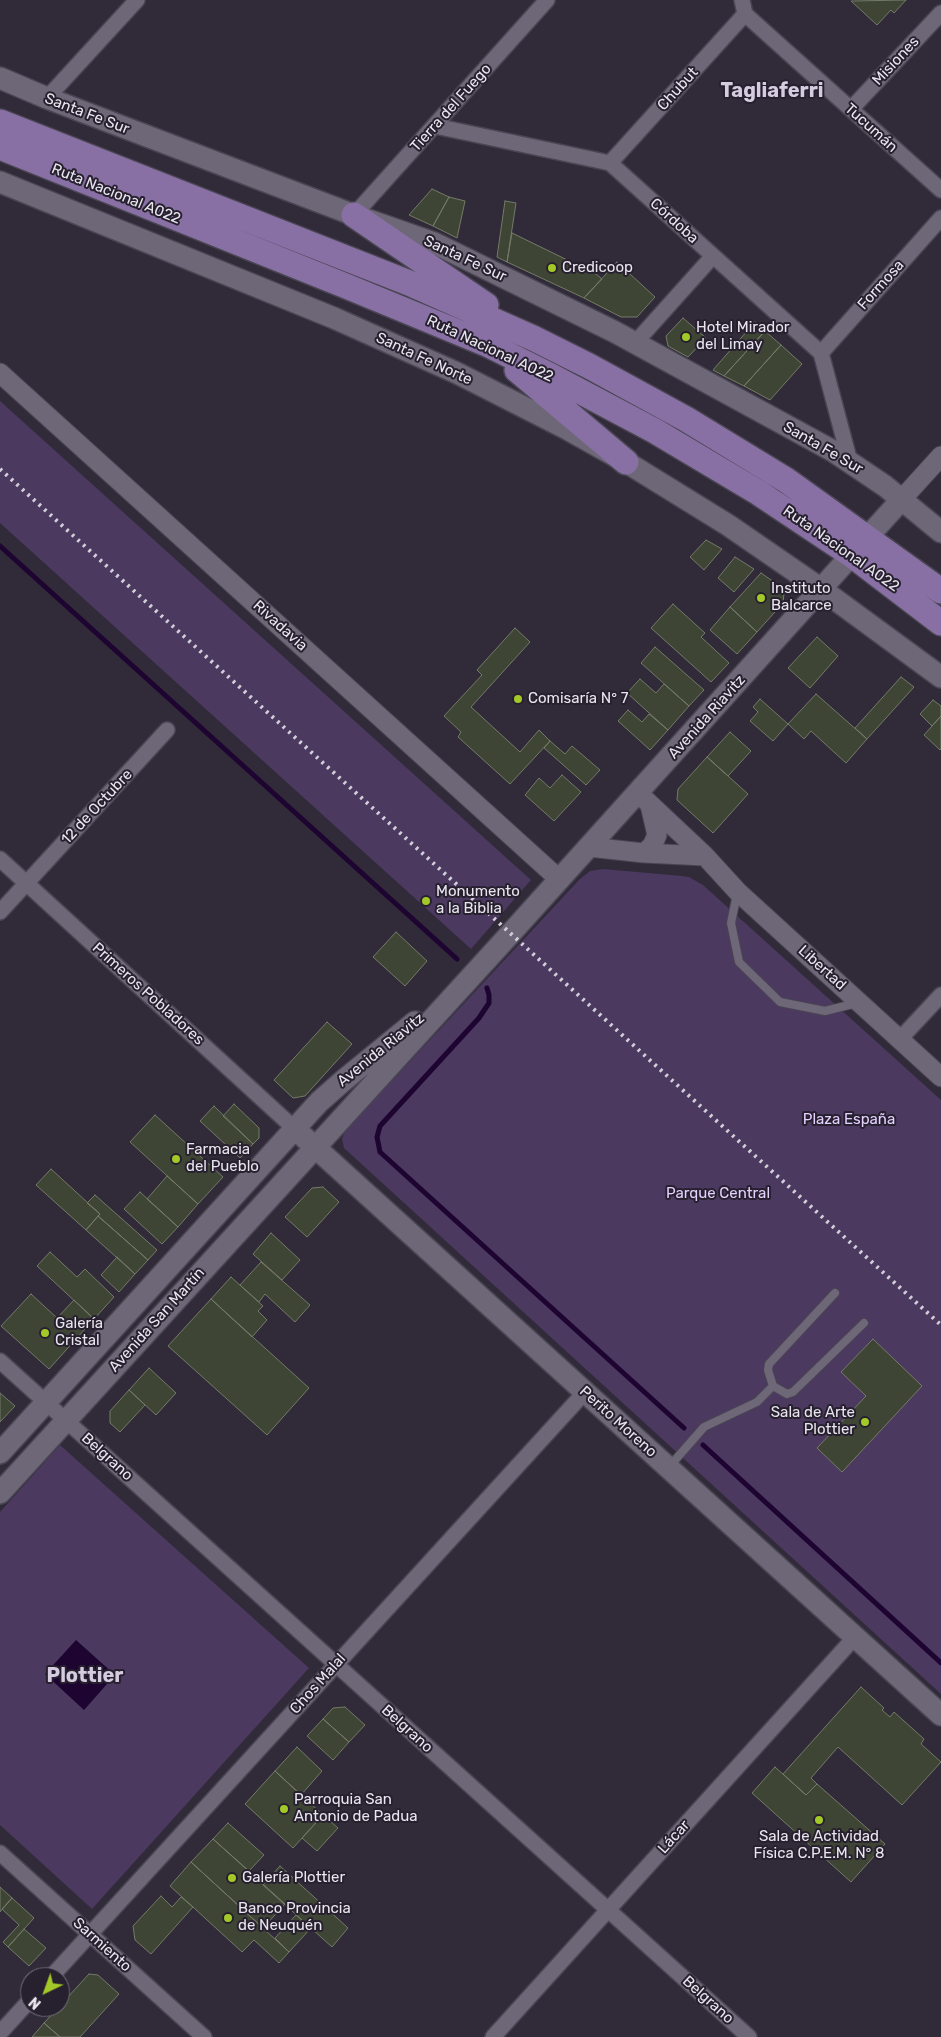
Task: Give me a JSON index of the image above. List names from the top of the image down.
{
  "streets": {
    "highway": ["Ruta Nacional A022"],
    "main road": [
      "Santa Fe Sur",
      "Santa Fe Norte",
      "Avenida Riavitz",
      "Avenida San Martín",
      "Perito Moreno"
    ],
    "street": [
      "Misiones",
      "Chubut",
      "Tierra del Fuego",
      "Tucumán",
      "Córdoba",
      "Formosa",
      "Rivadavia",
      "12 de Octubre",
      "Libertad",
      "Primeros Pobladores",
      "Belgrano",
      "Chos Malal",
      "Lácar",
      "Sarmiento"
    ]
  },
  "crossings": [
    ["Misiones", "Tucumán"],
    ["Chubut", "Tucumán"],
    ["Chubut", "Córdoba"],
    ["Tierra del Fuego", "Santa Fe Sur"],
    ["Santa Fe Sur", "Avenida Riavitz"],
    ["Ruta Nacional A022", "Avenida Riavitz"],
    ["Córdoba", "Formosa"],
    ["Santa Fe Norte", "Avenida Riavitz"],
    ["Rivadavia", "Avenida Riavitz"],
    ["Avenida Riavitz", "Libertad"],
    ["Avenida Riavitz", "Primeros Pobladores"],
    ["Avenida Riavitz", "Avenida San Martín"],
    ["Avenida Riavitz", "Perito Moreno"],
    ["12 de Octubre", "Primeros Pobladores"],
    ["Primeros Pobladores", "Avenida San Martín"],
    ["Primeros Pobladores", "Perito Moreno"],
    ["Avenida San Martín", "Perito Moreno"],
    ["Avenida San Martín", "Belgrano"],
    ["Perito Moreno", "Chos Malal"],
    ["Perito Moreno", "Lácar"],
    ["Belgrano", "Chos Malal"],
    ["Belgrano", "Lácar"],
    ["Chos Malal", "Sarmiento"]
  ],
  "districts": ["Tagliaferri", "Plottier"],
  "parks": ["Plaza España", "Parque Central"],
  "places": [
    "Credicoop",
    "Hotel Mirador del Limay",
    "Instituto Balcarce",
    "Comisaría N° 7",
    "Monumento a la Biblia",
    "Farmacia del Pueblo",
    "Galería Cristal",
    "Sala de Arte Plottier",
    "Parroquia San Antonio de Padua",
    "Sala de Actividad Física C.P.E.M. N° 8",
    "Galería Plottier",
    "Banco Provincia de Neuquén"
  ],
  "north": "bottom left"
}
